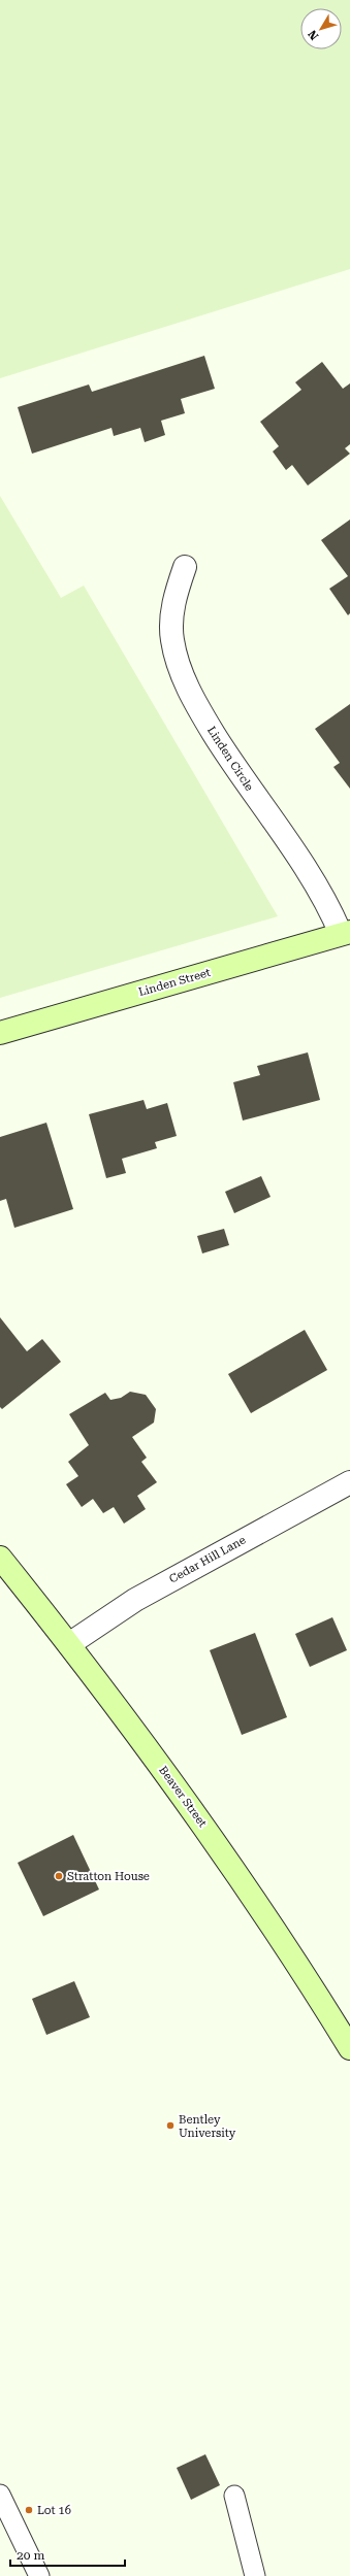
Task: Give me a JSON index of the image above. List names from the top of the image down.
{
  "streets": {
    "main road": ["Linden Street", "Beaver Street"],
    "street": ["Linden Circle", "Cedar Hill Lane"]
  },
  "crossings": [
    ["Linden Circle", "Linden Street"],
    ["Cedar Hill Lane", "Beaver Street"]
  ],
  "places": ["Stratton House", "Bentley University", "Lot 16"],
  "scale_bar": "20 m",
  "north": "bottom left"
}
